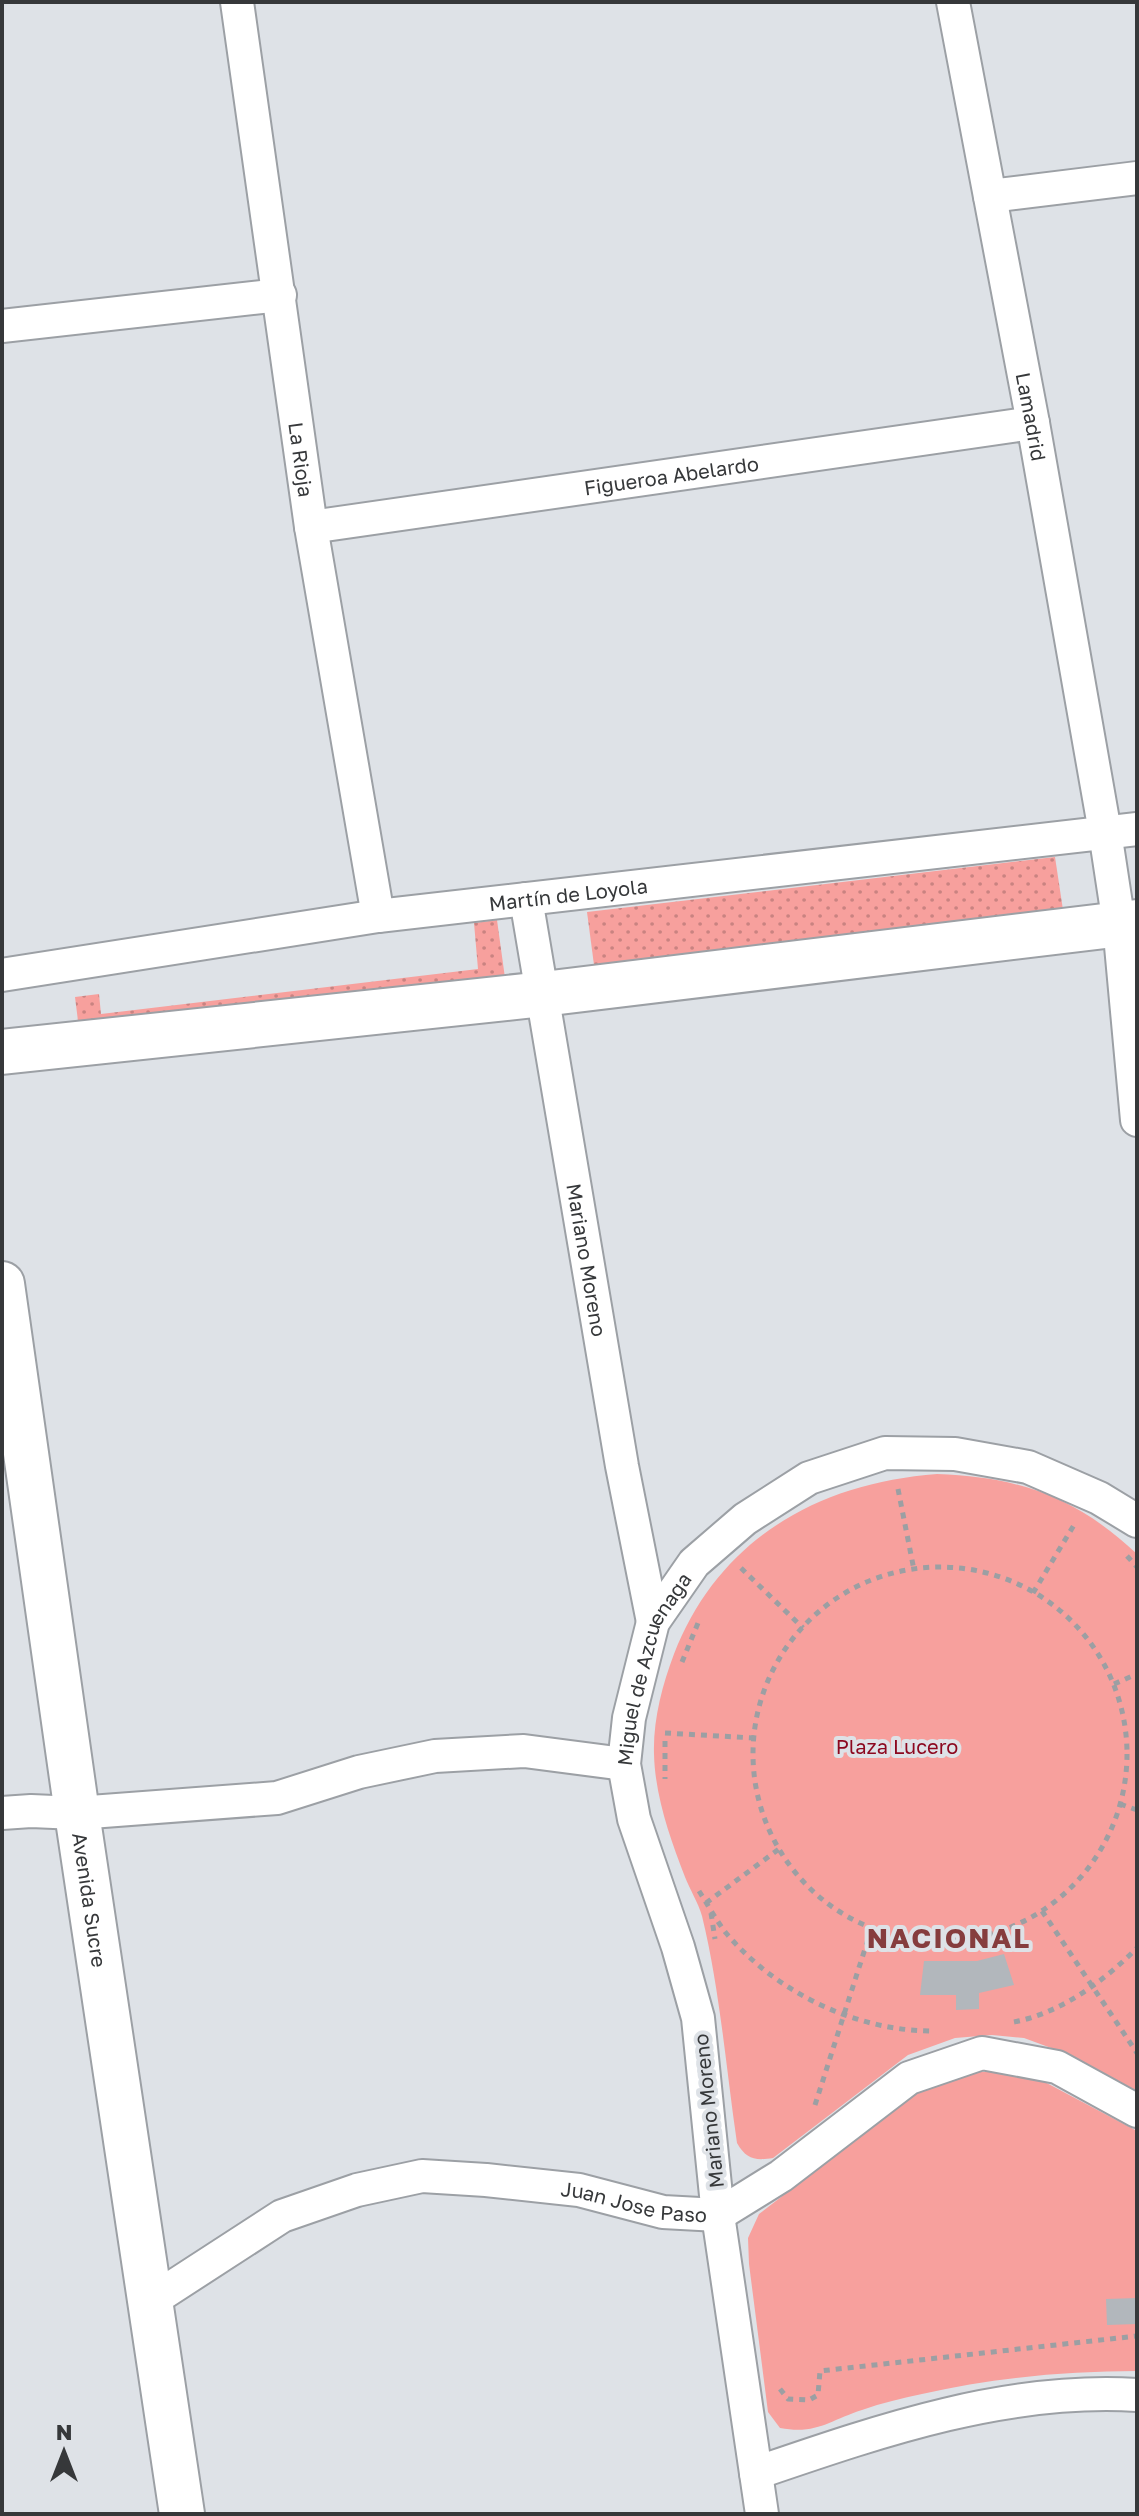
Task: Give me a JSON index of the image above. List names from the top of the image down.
{
  "streets": {
    "main road": ["Avenida Sucre"],
    "street": [
      "Lamadrid",
      "La Rioja",
      "Figueroa Abelardo",
      "Martín de Loyola",
      "Mariano Moreno",
      "Miguel de Azcuenaga",
      "Juan Jose Paso"
    ]
  },
  "crossings": [
    ["Lamadrid", "Figueroa Abelardo"],
    ["Lamadrid", "Martín de Loyola"],
    ["La Rioja", "Figueroa Abelardo"],
    ["La Rioja", "Martín de Loyola"],
    ["Martín de Loyola", "Mariano Moreno"],
    ["Mariano Moreno", "Miguel de Azcuenaga"],
    ["Mariano Moreno", "Juan Jose Paso"],
    ["Miguel de Azcuenaga", "Avenida Sucre"],
    ["Avenida Sucre", "Juan Jose Paso"]
  ],
  "districts": ["NACIONAL"],
  "parks": ["Plaza Lucero"],
  "north": "top"
}
